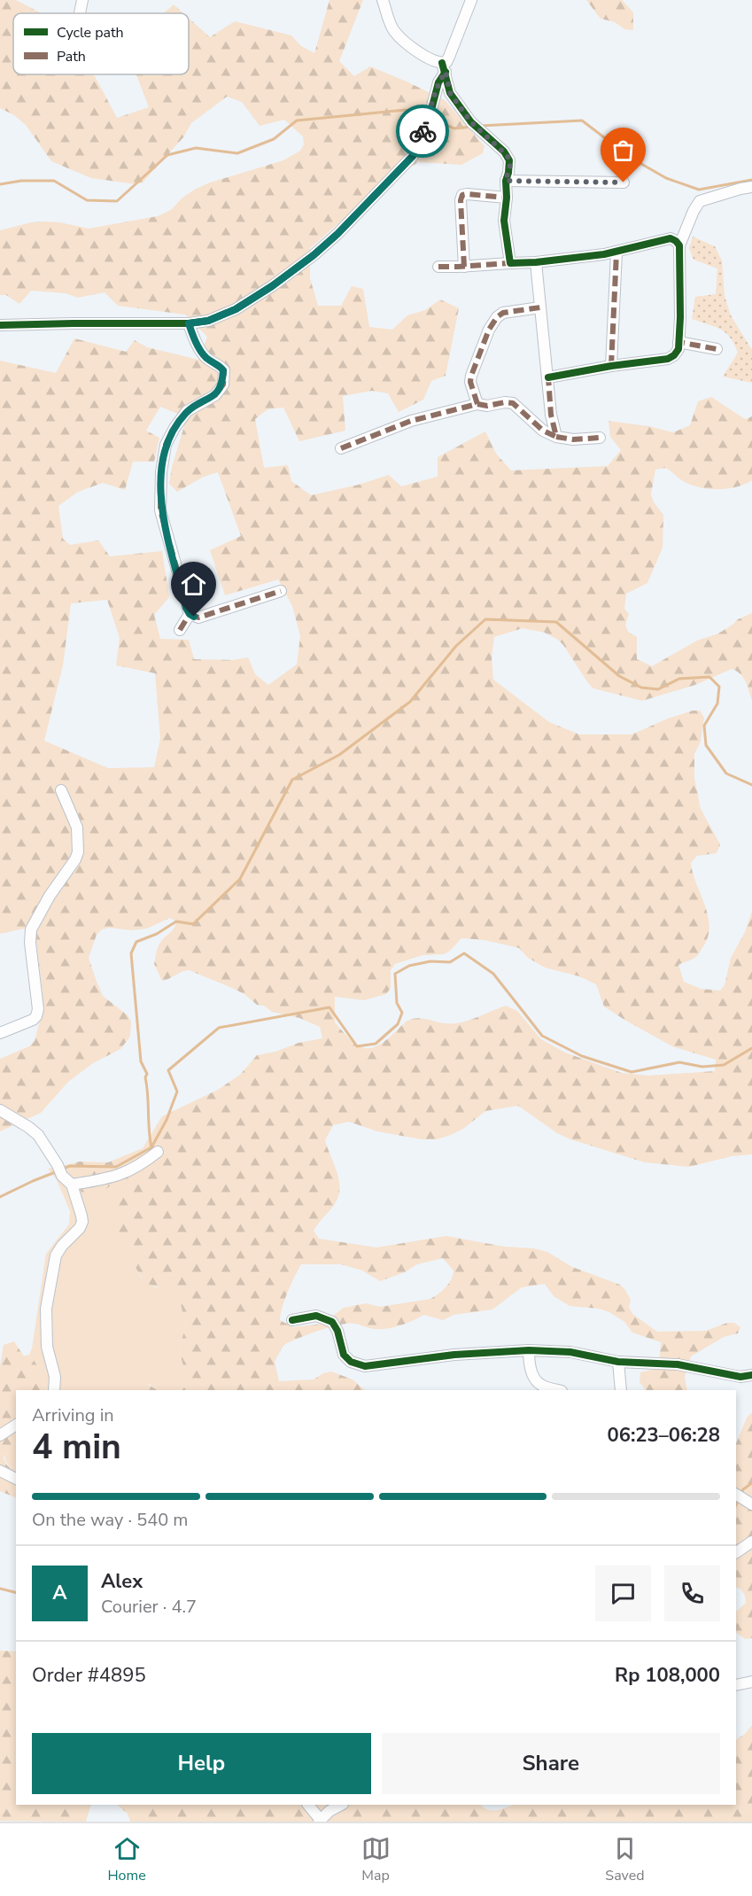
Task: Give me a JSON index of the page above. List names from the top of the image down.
{
  "legend": ["Cycle path", "Path"],
  "page": {
    "heading": ["4 min", "Arriving in", "06:23–06:28"],
    "panel": [
      "Alex",
      "Courier · 4.7",
      "Order #4895",
      "Rp 108,000"
    ],
    "bar": "On the way · 540 m",
    "round": "A",
    "buttons": ["Help", "Share"],
    "tabs": ["Home", "Map", "Saved"]
  }
}
